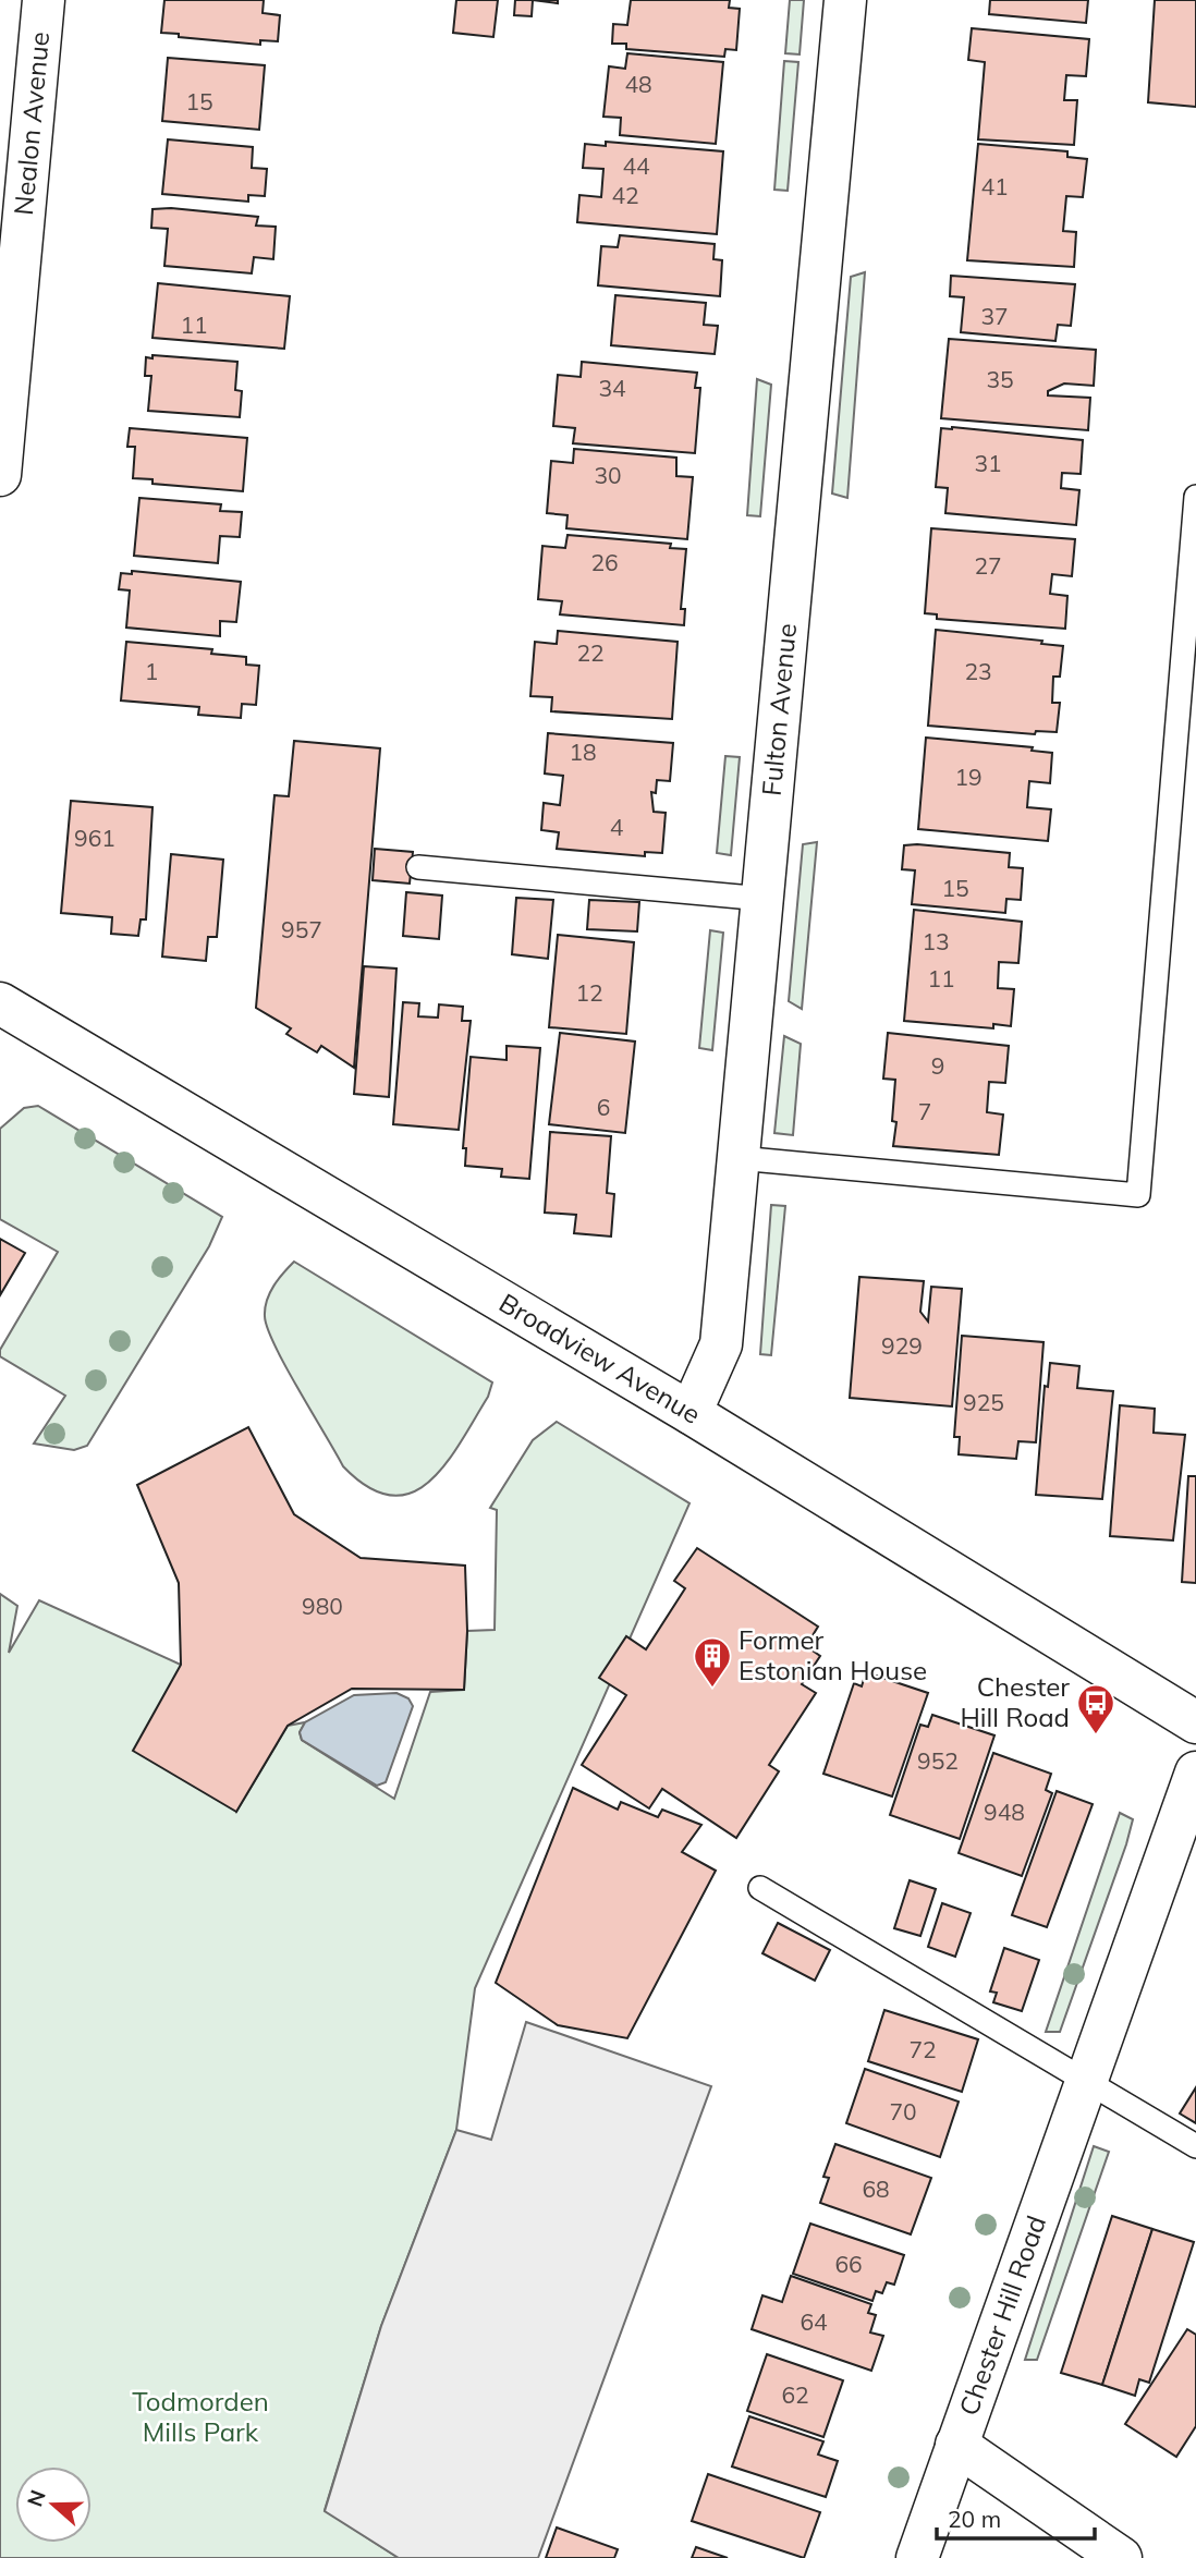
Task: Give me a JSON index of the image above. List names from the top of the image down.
{
  "streets": {
    "street": [
      "Nealon Avenue",
      "Fulton Avenue",
      "Broadview Avenue",
      "Chester Hill Road"
    ]
  },
  "crossings": [
    ["Fulton Avenue", "Broadview Avenue"]
  ],
  "parks": ["Todmorden Mills Park"],
  "places": {
    "building": ["Former Estonian House"],
    "bus stop": ["Chester Hill Road"]
  },
  "house_numbers": [
    "48",
    "15",
    "44",
    "41",
    "42",
    "37",
    "11",
    "35",
    "34",
    "31",
    "30",
    "26",
    "27",
    "22",
    "1",
    "23",
    "18",
    "19",
    "4",
    "961",
    "15",
    "957",
    "13",
    "11",
    "12",
    "9",
    "6",
    "7",
    "929",
    "925",
    "980",
    "952",
    "948",
    "72",
    "70",
    "68",
    "66",
    "64",
    "62"
  ],
  "scale_bar": "20 m",
  "north": "left"
}
